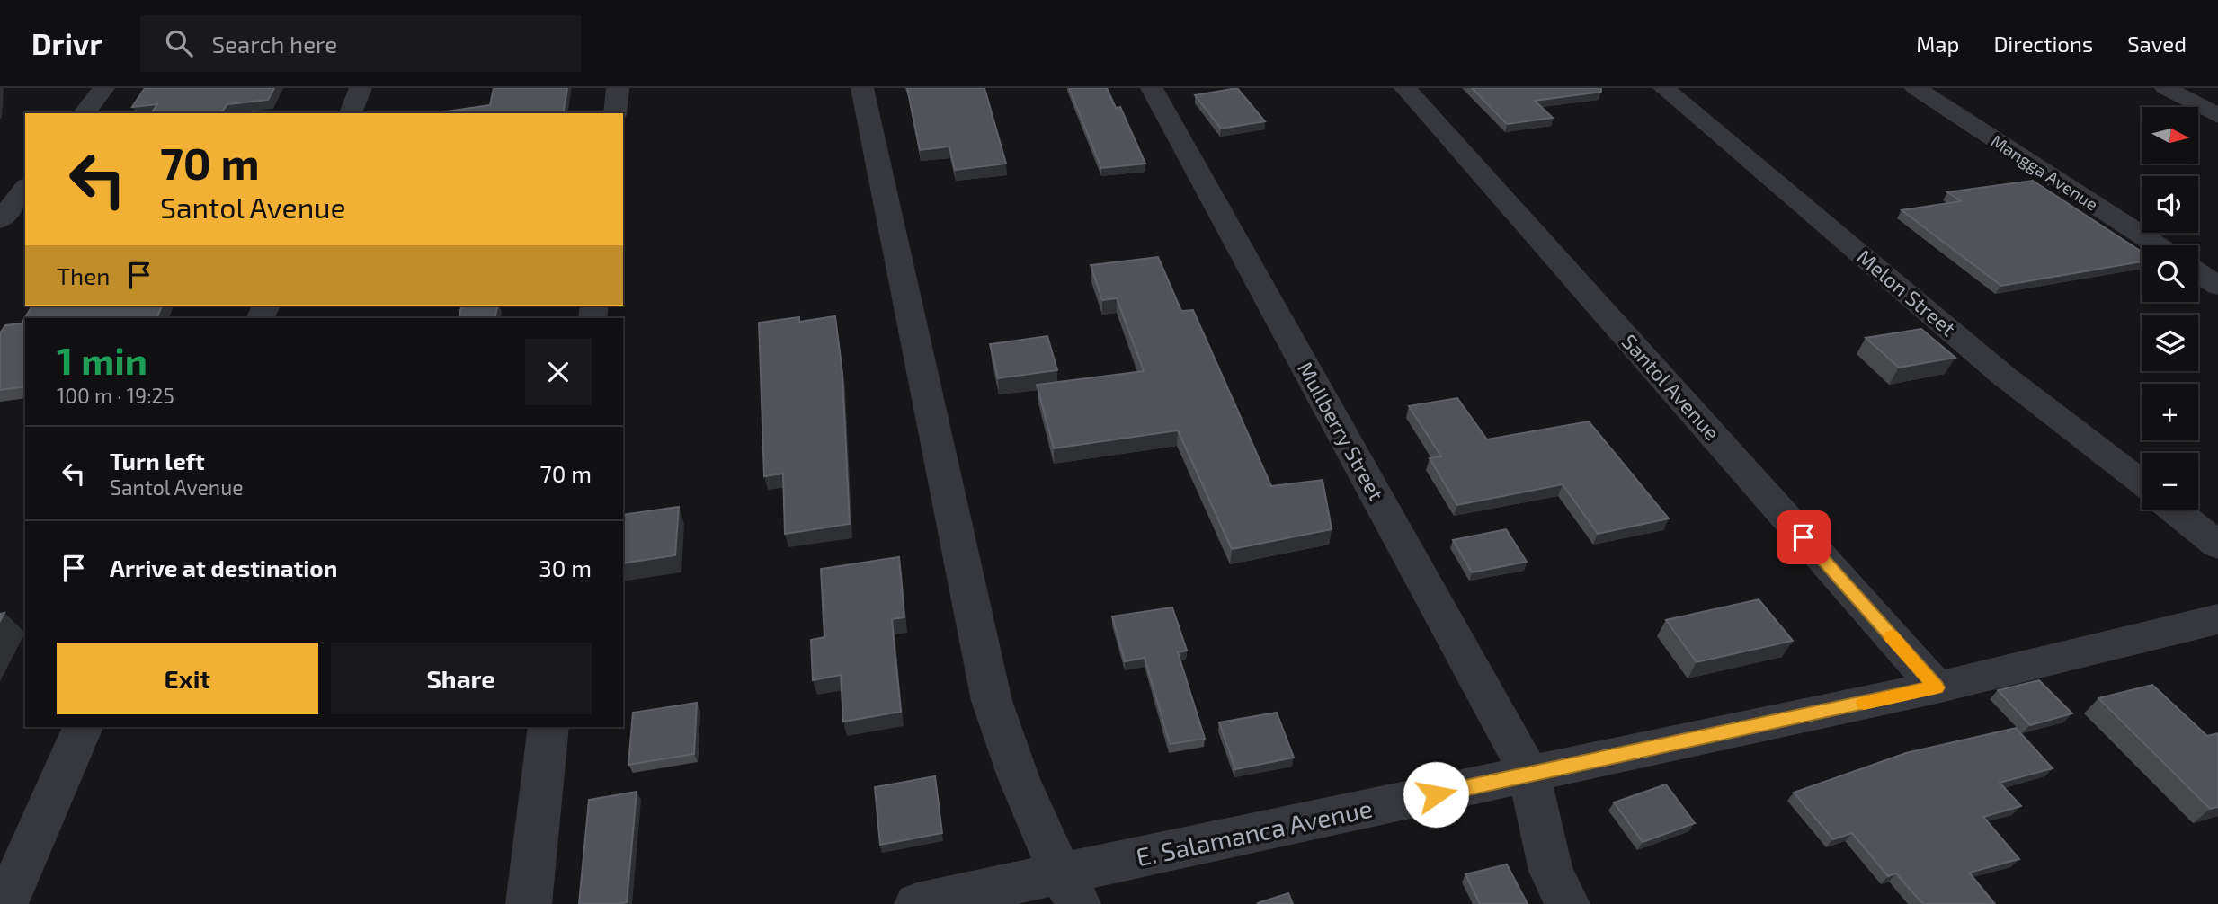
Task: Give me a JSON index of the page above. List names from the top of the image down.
{
  "streets": {
    "street": [
      "Mangga Avenue",
      "Melon Street",
      "Santol Avenue",
      "Mullberry Street",
      "E. Salamanca Avenue"
    ]
  },
  "crossings": [
    ["Santol Avenue", "E. Salamanca Avenue"],
    ["Mullberry Street", "E. Salamanca Avenue"]
  ],
  "north": "right",
  "page": {
    "header": "Drivr",
    "search": "Search here",
    "nav": ["Map", "Directions", "Saved"],
    "map_buttons": ["+", "−"],
    "turn": ["70 m", "Santol Avenue"],
    "then": "Then",
    "heading": ["1 min", "100 m · 19:25"],
    "list": [
      {
        "name": "Turn left",
        "note": "Santol Avenue",
        "value": "70 m"
      },
      {
        "name": "Arrive at destination",
        "value": "30 m"
      }
    ],
    "buttons": ["Exit", "Share"]
  }
}
